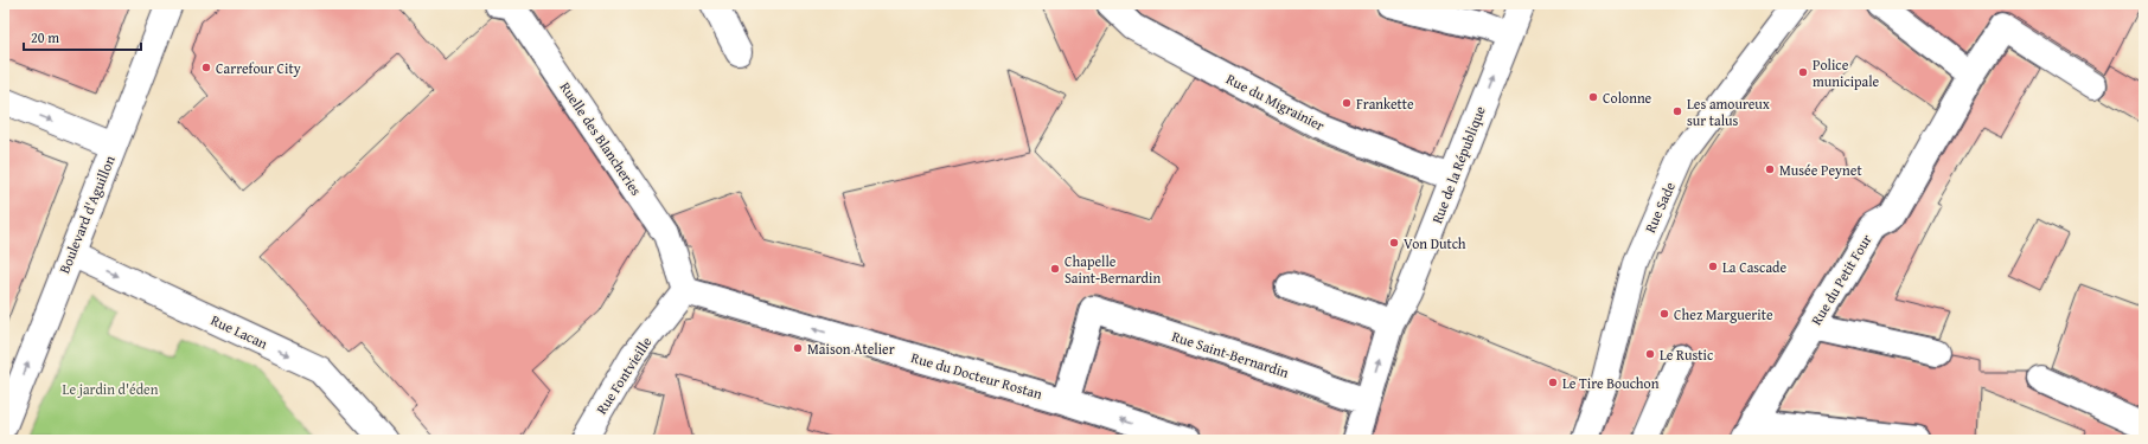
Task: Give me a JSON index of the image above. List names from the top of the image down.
{
  "streets": {
    "street": [
      "Rue du Migrainier",
      "Ruelle des Blancheries",
      "Rue de la République",
      "Rue Sade",
      "Boulevard d'Aguillon",
      "Rue du Petit Four",
      "Rue Lacan",
      "Rue Saint-Bernardin",
      "Rue Fontvieille",
      "Rue du Docteur Rostan"
    ]
  },
  "crossings": [
    ["Rue du Migrainier", "Rue de la République"],
    ["Ruelle des Blancheries", "Rue Fontvieille"],
    ["Ruelle des Blancheries", "Rue du Docteur Rostan"],
    ["Rue de la République", "Rue Saint-Bernardin"],
    ["Boulevard d'Aguillon", "Rue Lacan"],
    ["Rue Saint-Bernardin", "Rue du Docteur Rostan"],
    ["Rue Fontvieille", "Rue du Docteur Rostan"]
  ],
  "one_way": [
    "Rue de la République",
    "Boulevard d'Aguillon",
    "Rue Lacan",
    "Rue du Docteur Rostan"
  ],
  "parks": ["Le jardin d'éden"],
  "places": [
    "Carrefour City",
    "Police municipale",
    "Colonne",
    "Frankette",
    "Les amoureux sur talus",
    "Musée Peynet",
    "Von Dutch",
    "La Cascade",
    "Chapelle Saint-Bernardin",
    "Chez Marguerite",
    "Maison Atelier",
    "Le Rustic",
    "Le Tire Bouchon"
  ],
  "scale_bar": "20 m"
}
